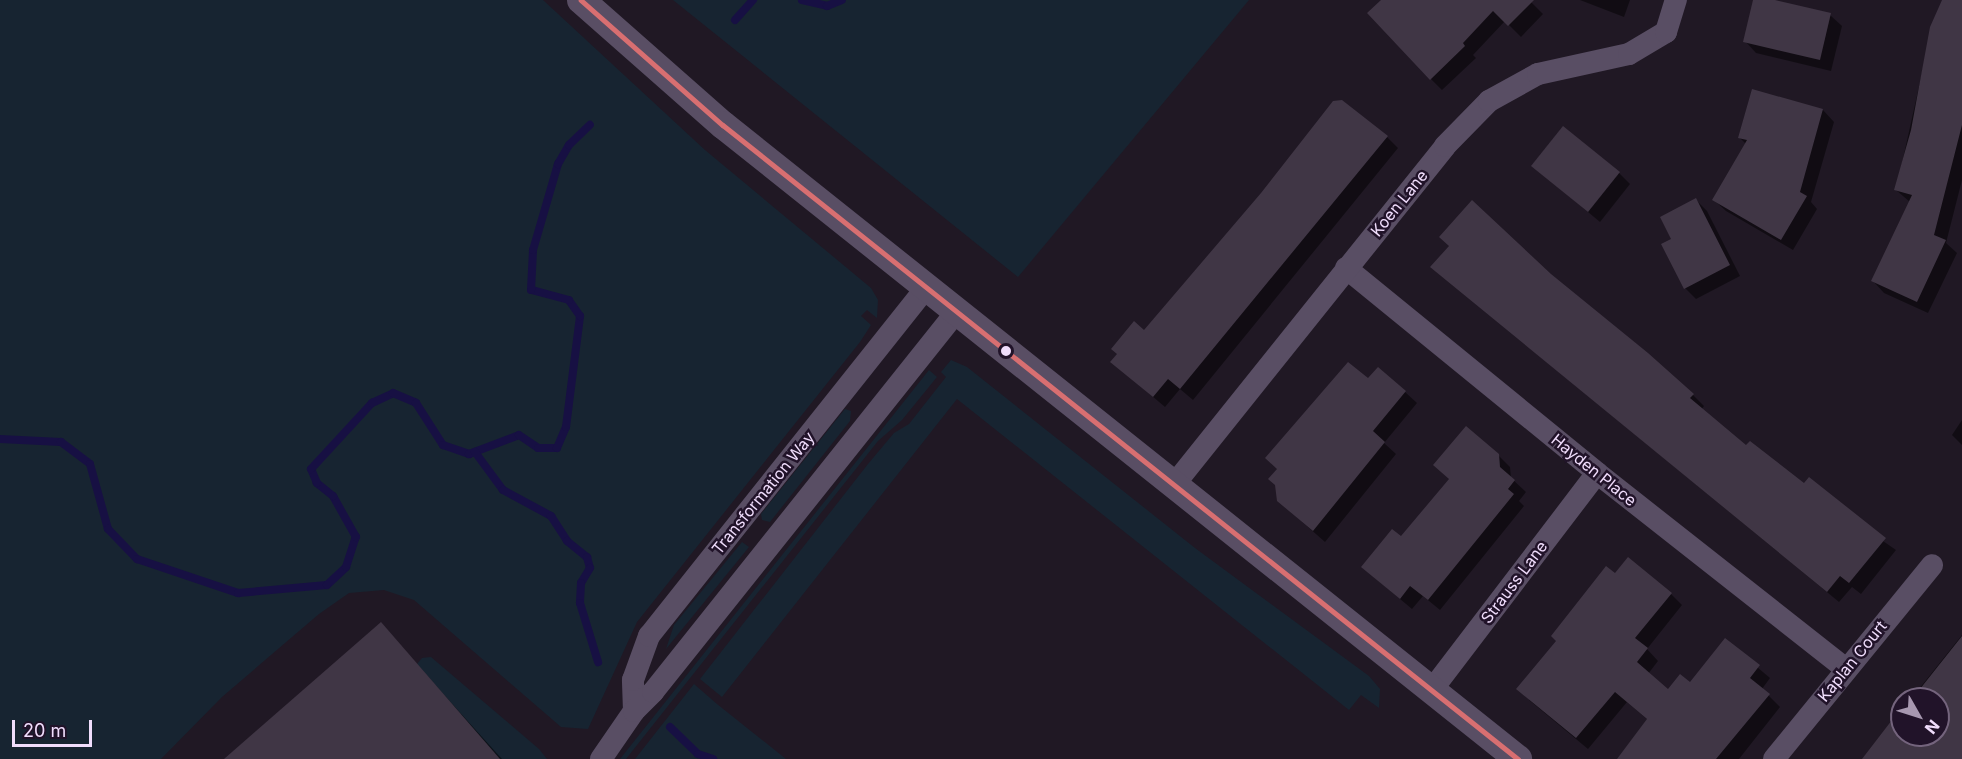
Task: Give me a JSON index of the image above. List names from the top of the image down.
{
  "streets": {
    "street": [
      "Koen Lane",
      "Hayden Place",
      "Transformation Way",
      "Strauss Lane",
      "Kaplan Court"
    ]
  },
  "crossings": [
    ["Koen Lane", "Hayden Place"],
    ["Hayden Place", "Strauss Lane"],
    ["Hayden Place", "Kaplan Court"]
  ],
  "scale_bar": "20 m",
  "north": "bottom right"
}
